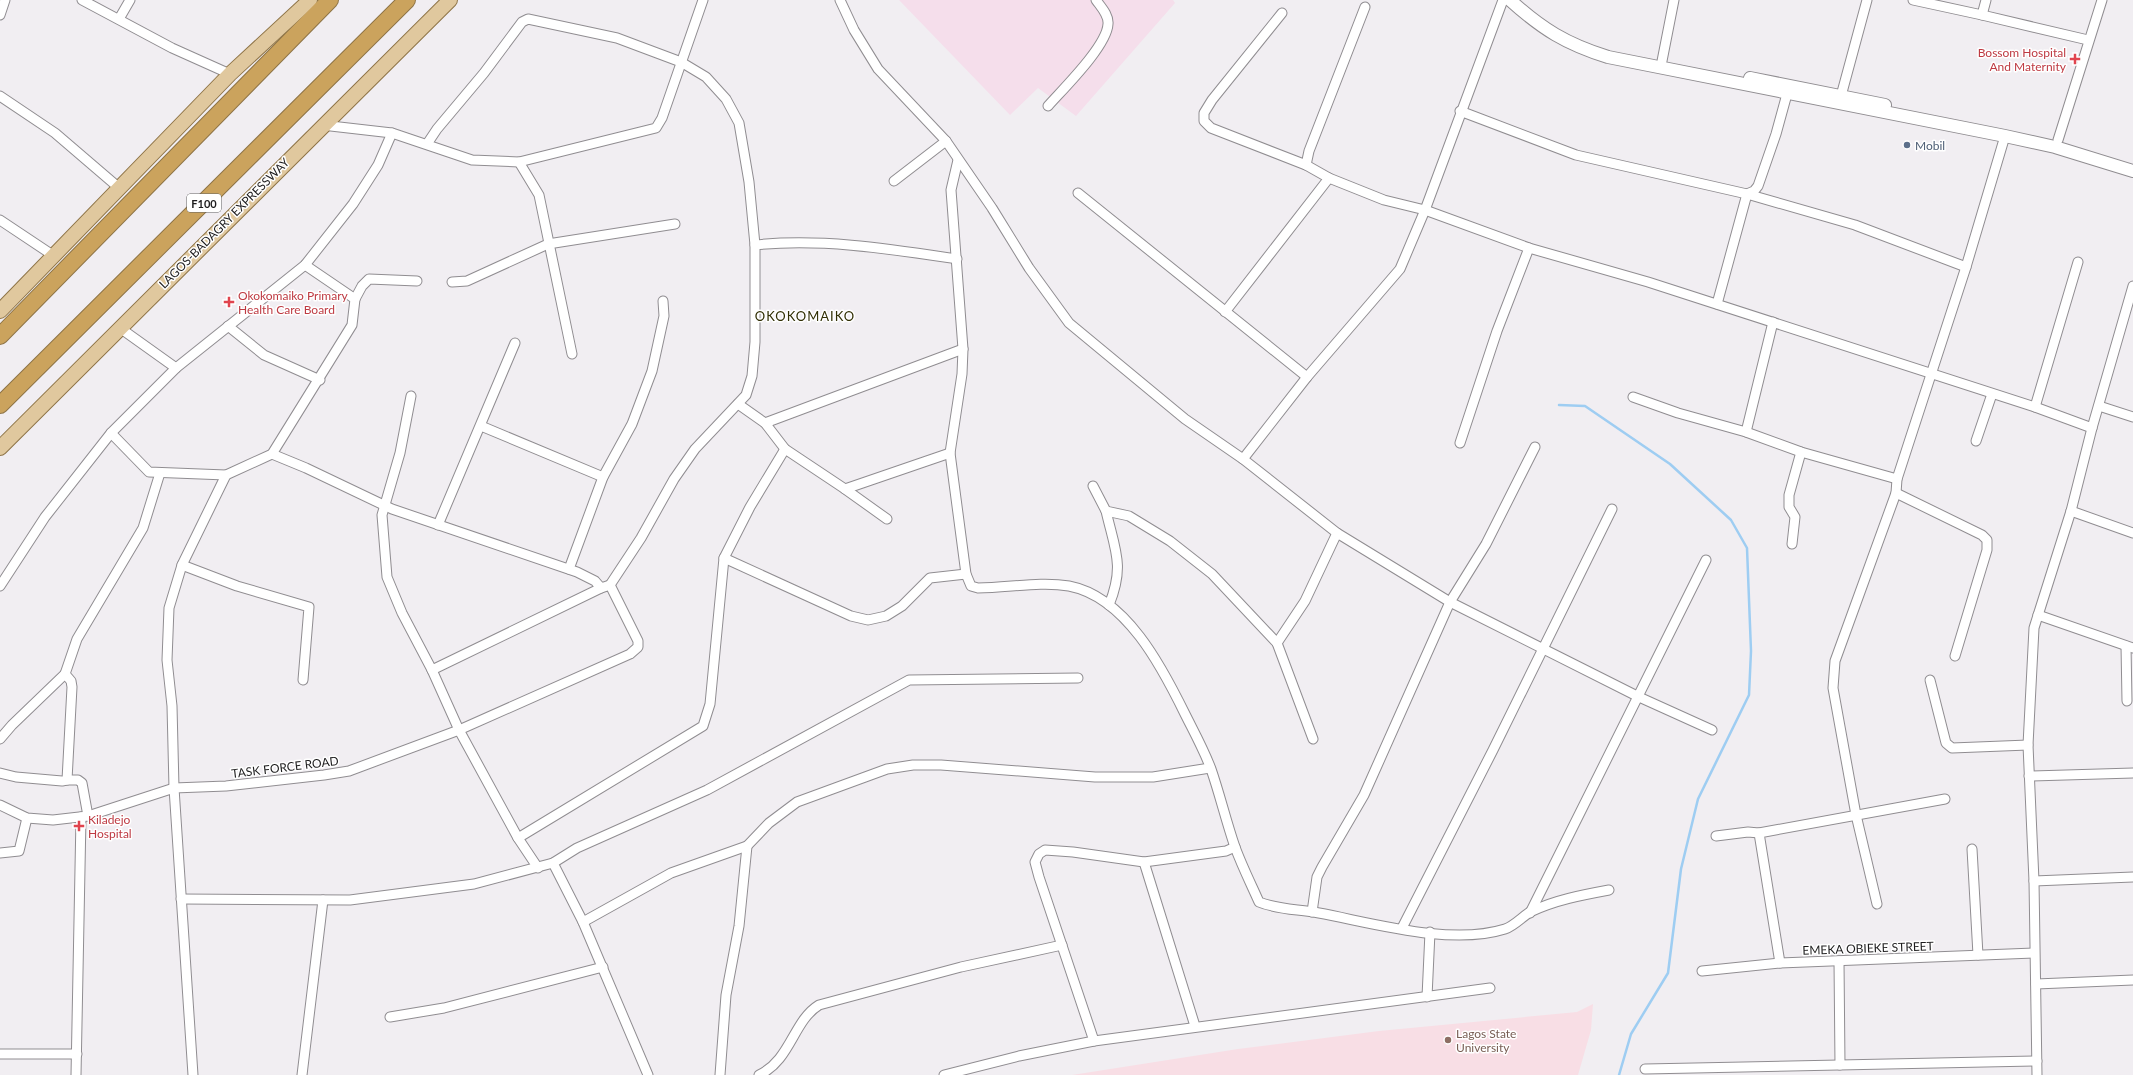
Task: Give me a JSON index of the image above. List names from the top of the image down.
{
  "streets": {
    "highway": ["F100"],
    "main road": ["LAGOS-BADAGRY EXPRESSWAY"],
    "street": ["TASK FORCE ROAD", "EMEKA OBIEKE STREET"]
  },
  "districts": ["OKOKOMAIKO"],
  "places": {
    "health": ["Bossom Hospital And Maternity", "Okokomaiko Primary Health Care Board", "Kiladejo Hospital"],
    "other": ["Mobil", "Lagos State University"]
  }
}
